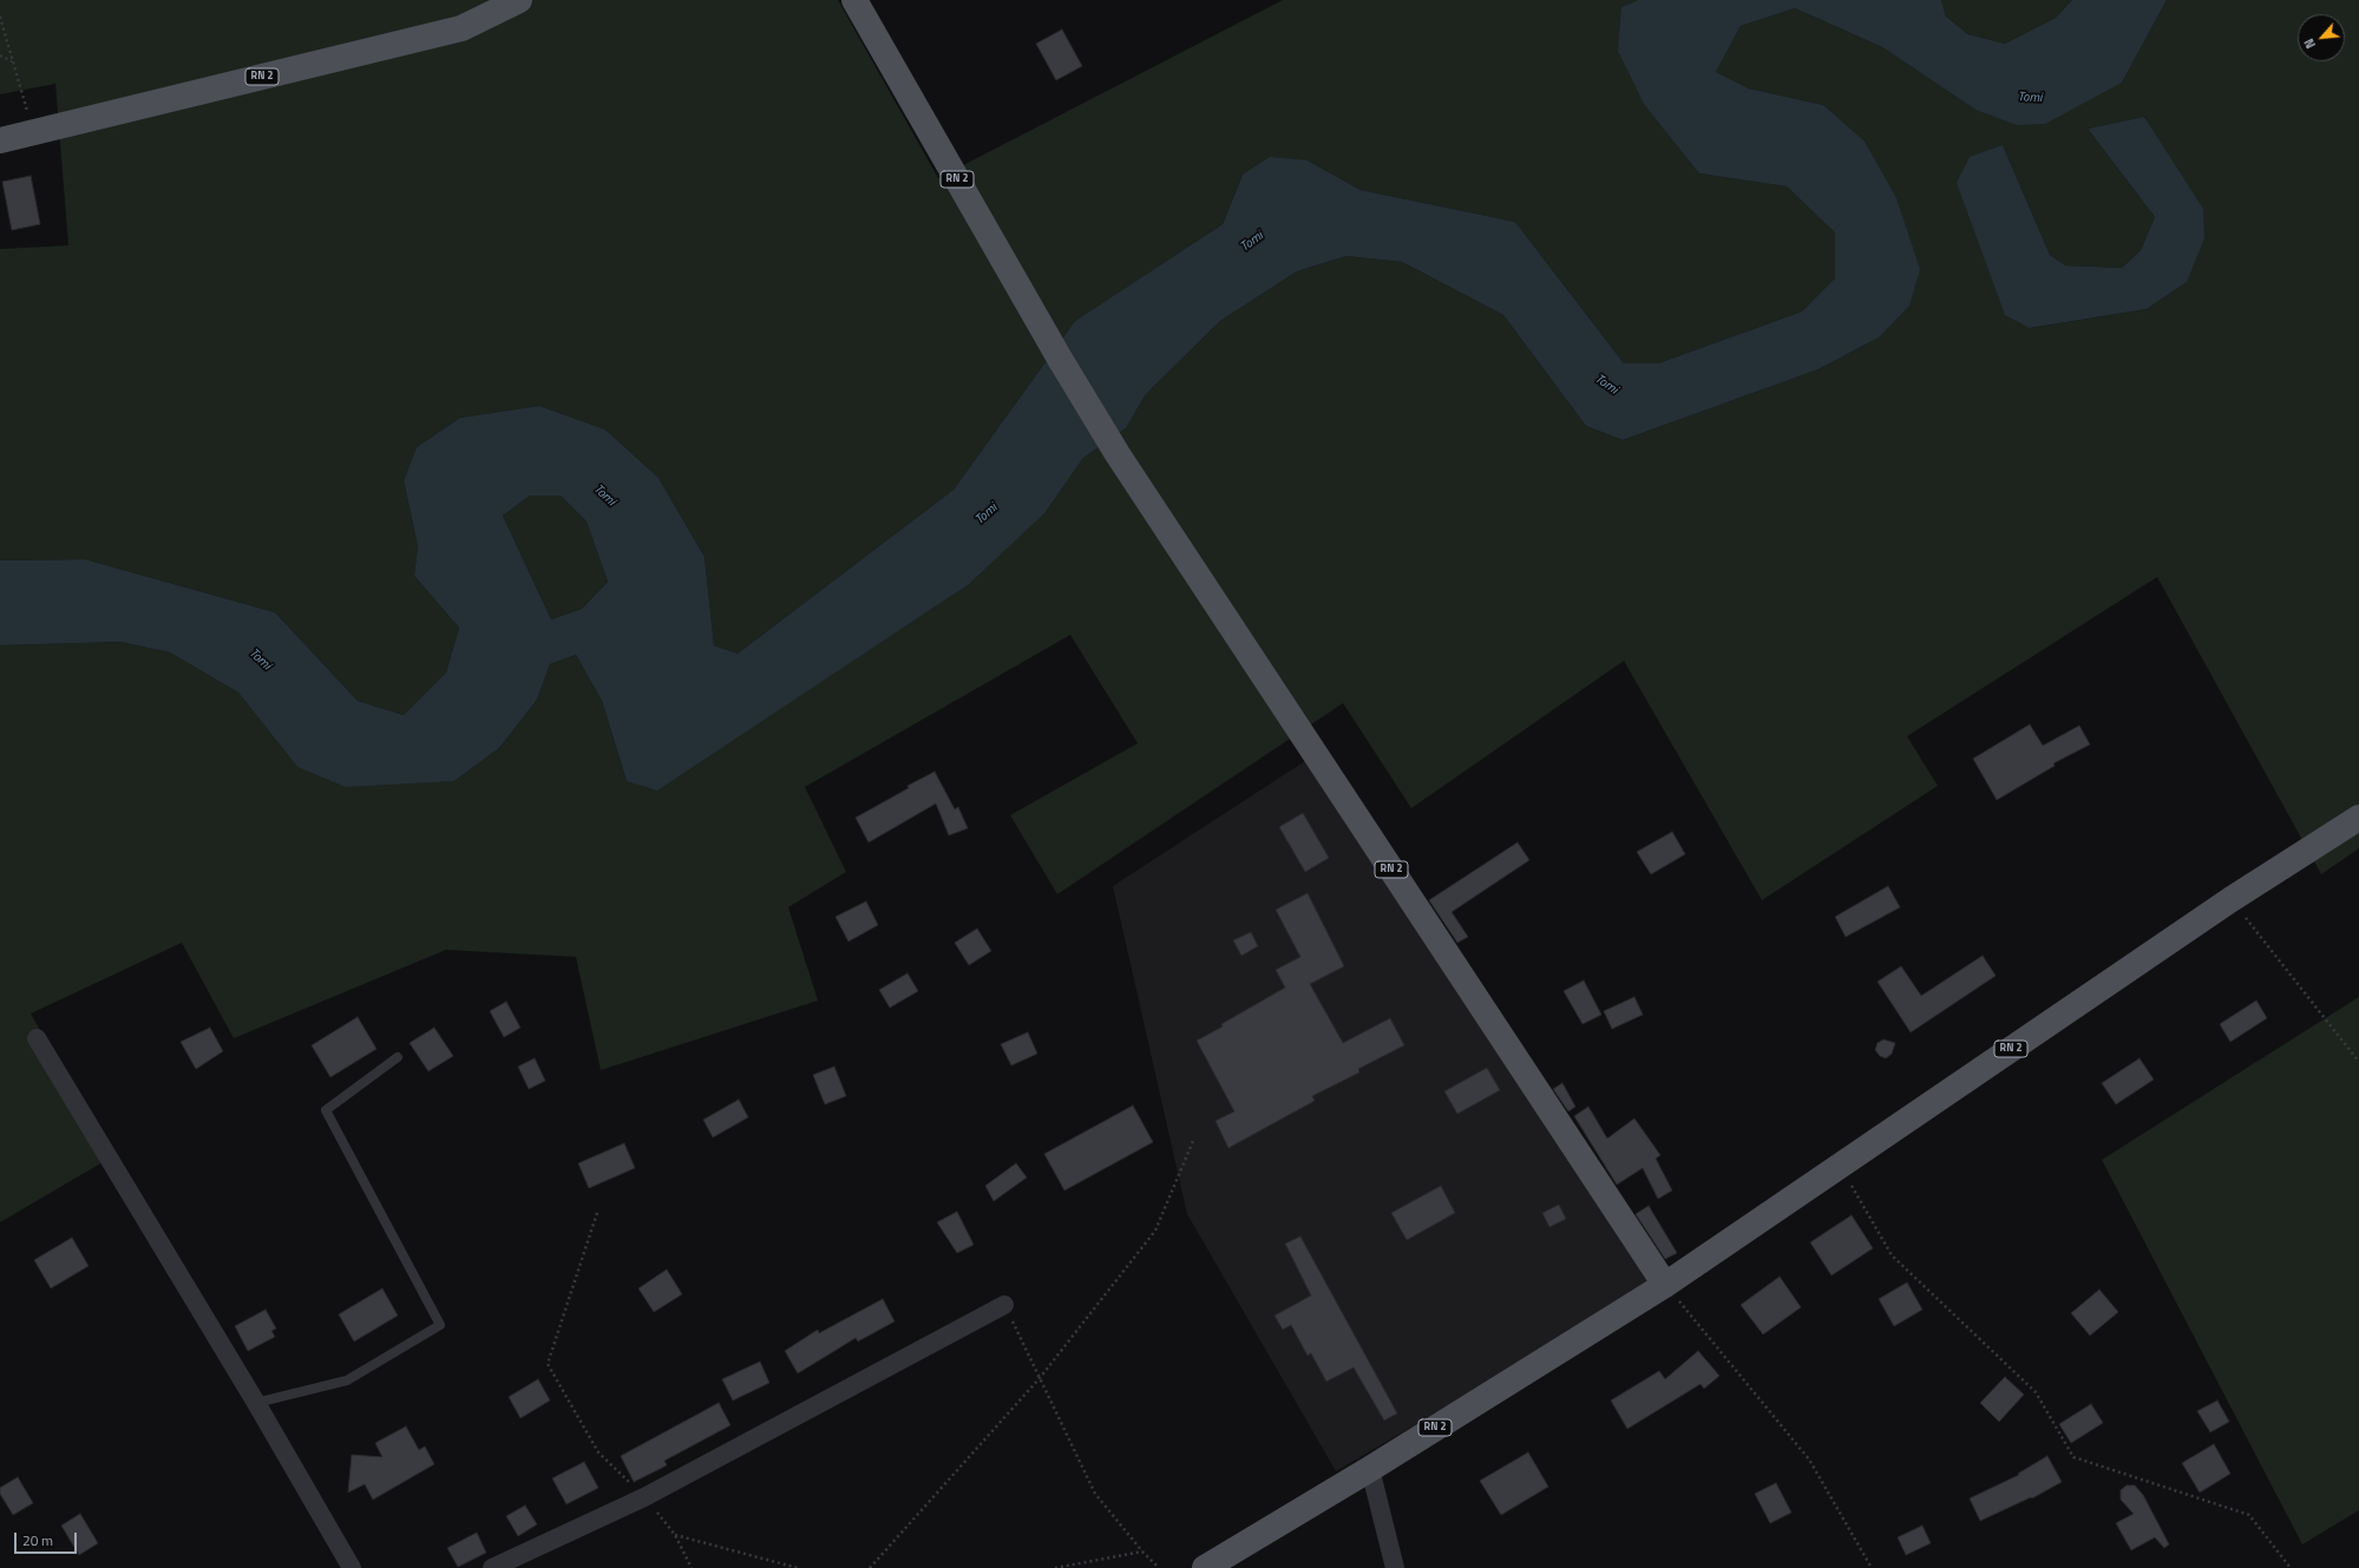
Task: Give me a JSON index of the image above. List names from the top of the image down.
{
  "streets": {
    "main road": ["RN 2"]
  },
  "water": ["Tomi"],
  "scale_bar": "20 m",
  "north": "bottom left"
}
